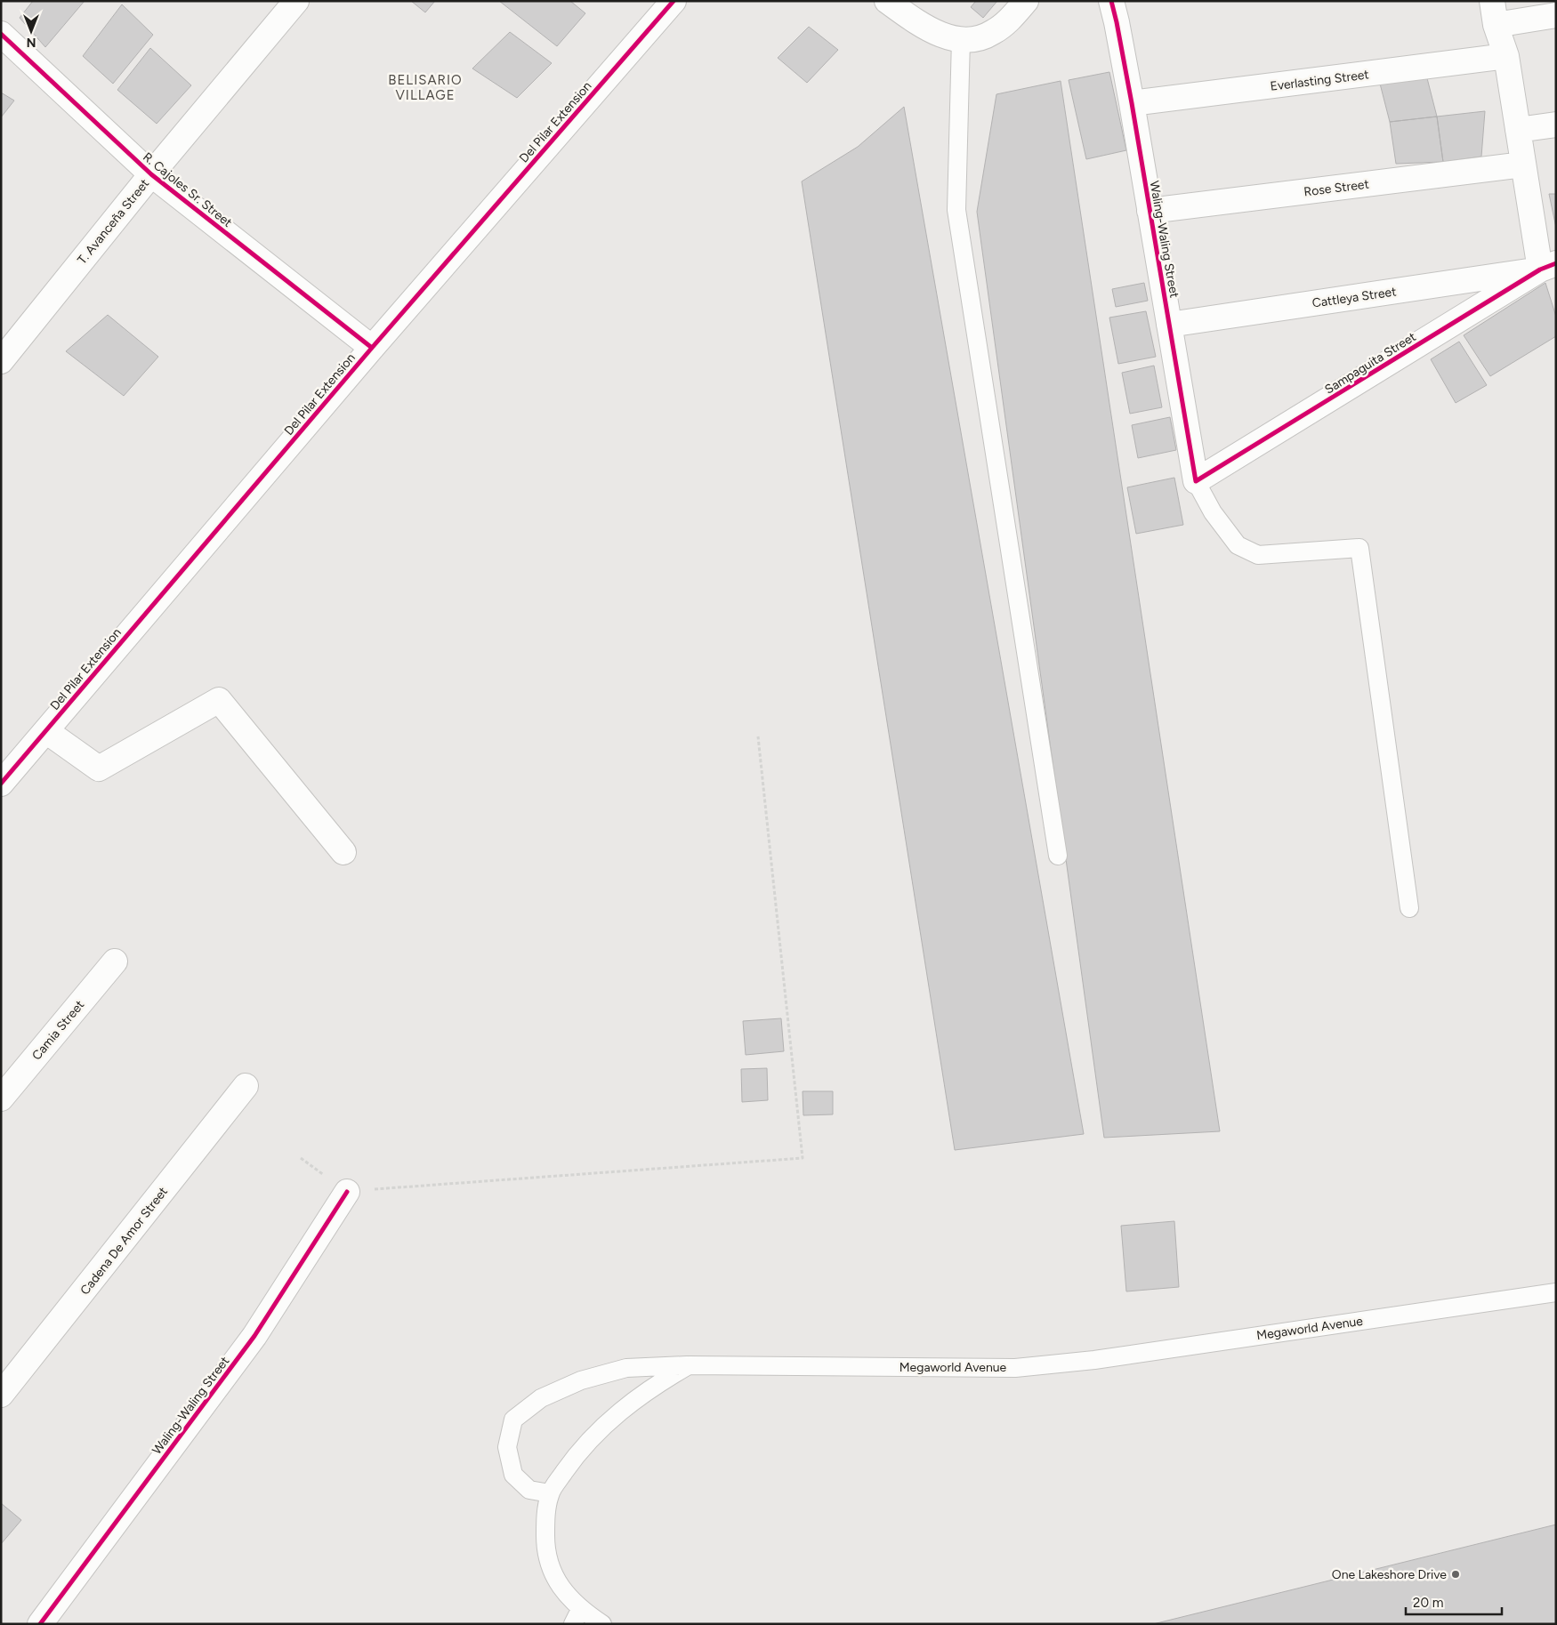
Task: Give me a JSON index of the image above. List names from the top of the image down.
{
  "streets": {
    "street": [
      "Everlasting Street",
      "Del Pilar Extension",
      "Rose Street",
      "R. Cajoles Sr. Street",
      "T. Avanceña Street",
      "Waling-Waling Street",
      "Cattleya Street",
      "Sampaguita Street",
      "Camia Street",
      "Cadena De Amor Street"
    ],
    "lane": ["Megaworld Avenue"]
  },
  "crossings": [
    ["Everlasting Street", "Waling-Waling Street"],
    ["Del Pilar Extension", "R. Cajoles Sr. Street"],
    ["Rose Street", "Waling-Waling Street"],
    ["R. Cajoles Sr. Street", "T. Avanceña Street"],
    ["Waling-Waling Street", "Cattleya Street"],
    ["Waling-Waling Street", "Sampaguita Street"],
    ["Cattleya Street", "Sampaguita Street"]
  ],
  "districts": ["BELISARIO VILLAGE"],
  "places": ["One Lakeshore Drive"],
  "scale_bar": "20 m",
  "north": "bottom"
}
